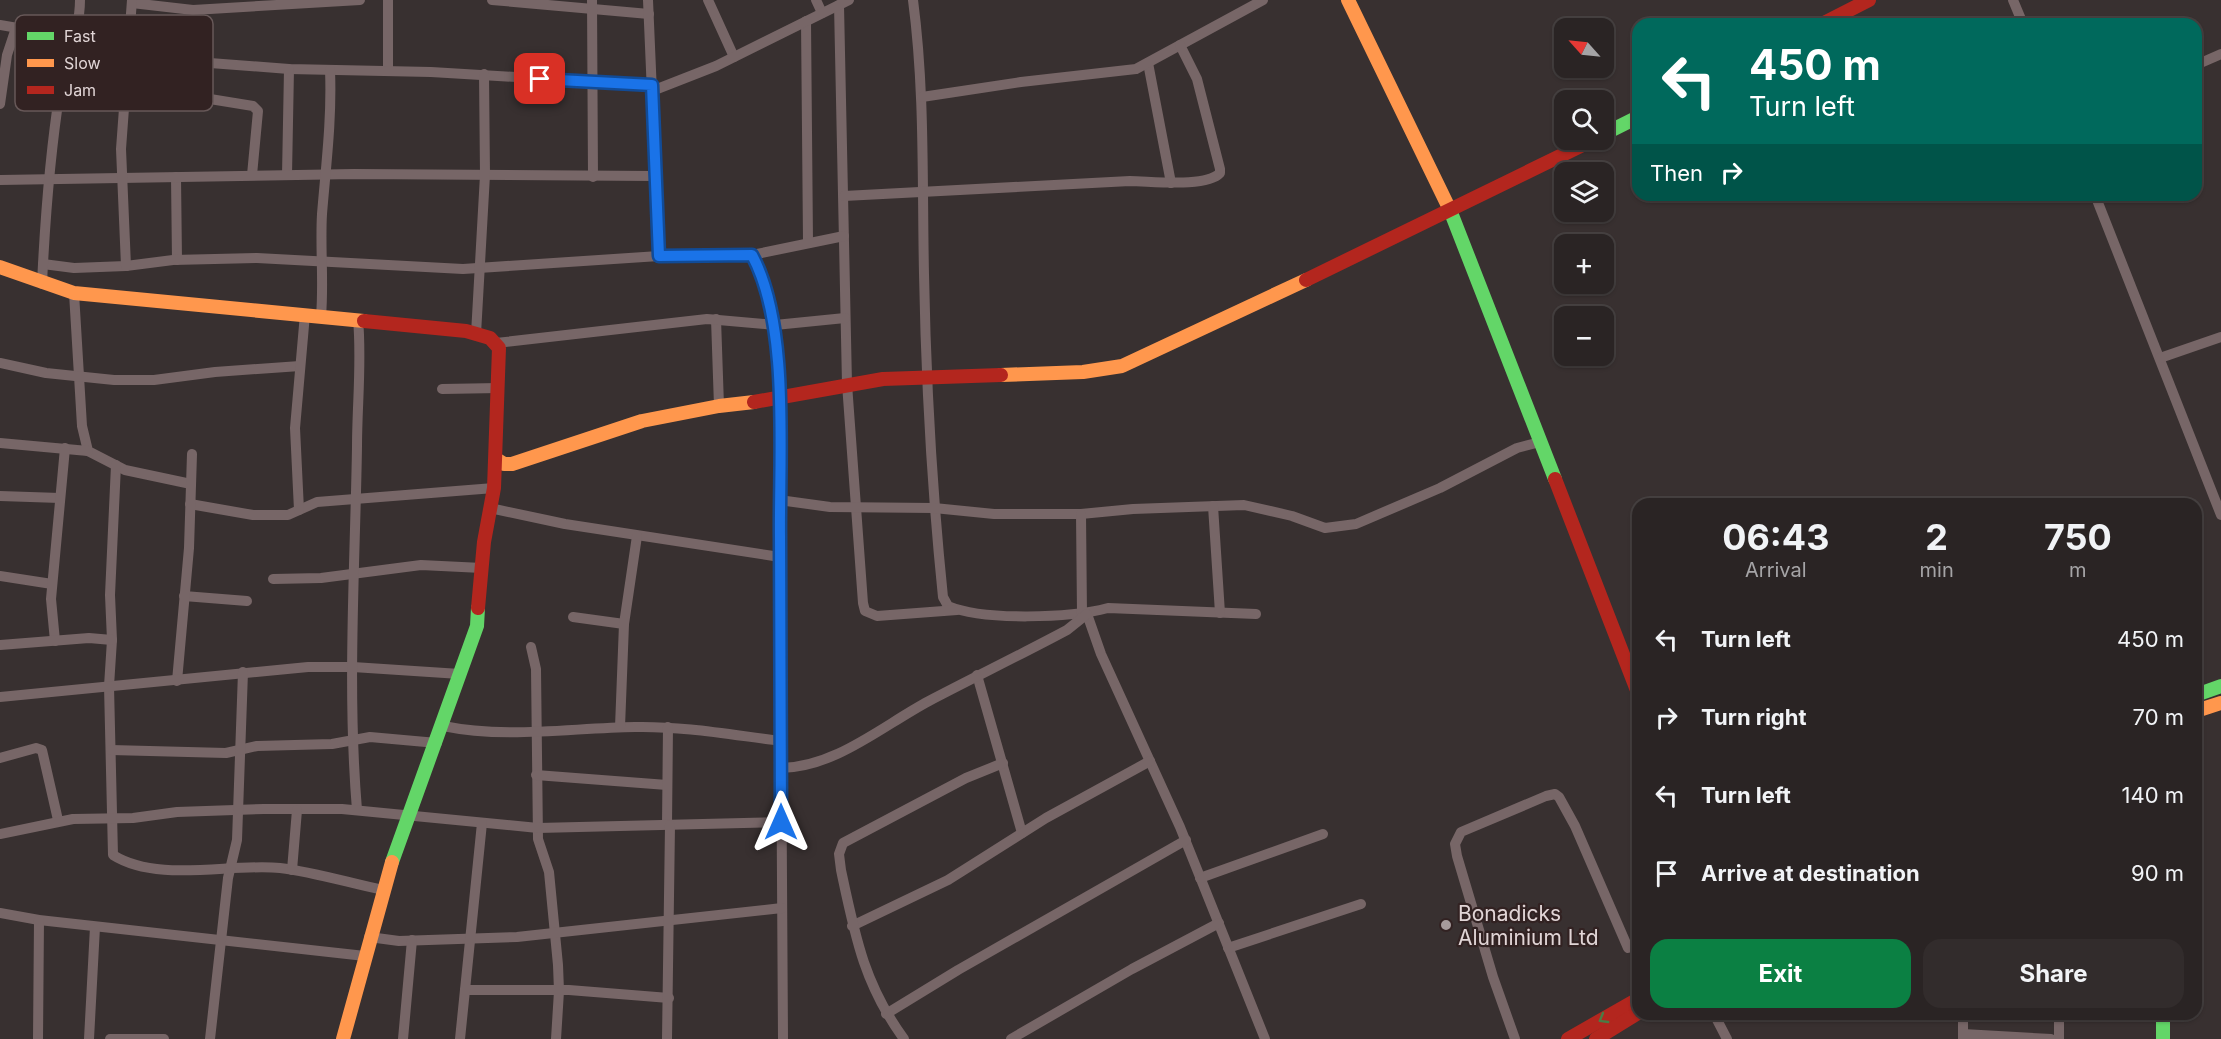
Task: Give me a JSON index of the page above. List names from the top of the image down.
{
  "places": ["Bonadicks Aluminium Ltd"],
  "legend": ["Fast", "Slow", "Jam"],
  "north": "top left",
  "page": {
    "map_buttons": ["+", "−"],
    "turn": ["450 m", "Turn left"],
    "then": "Then",
    "eta": [
      "06:43",
      "Arrival",
      "2",
      "min",
      "750",
      "m"
    ],
    "list": [
      {
        "name": "Turn left",
        "value": "450 m"
      },
      {
        "name": "Turn right",
        "value": "70 m"
      },
      {
        "name": "Turn left",
        "value": "140 m"
      },
      {
        "name": "Arrive at destination",
        "value": "90 m"
      }
    ],
    "buttons": ["Exit", "Share"]
  }
}
